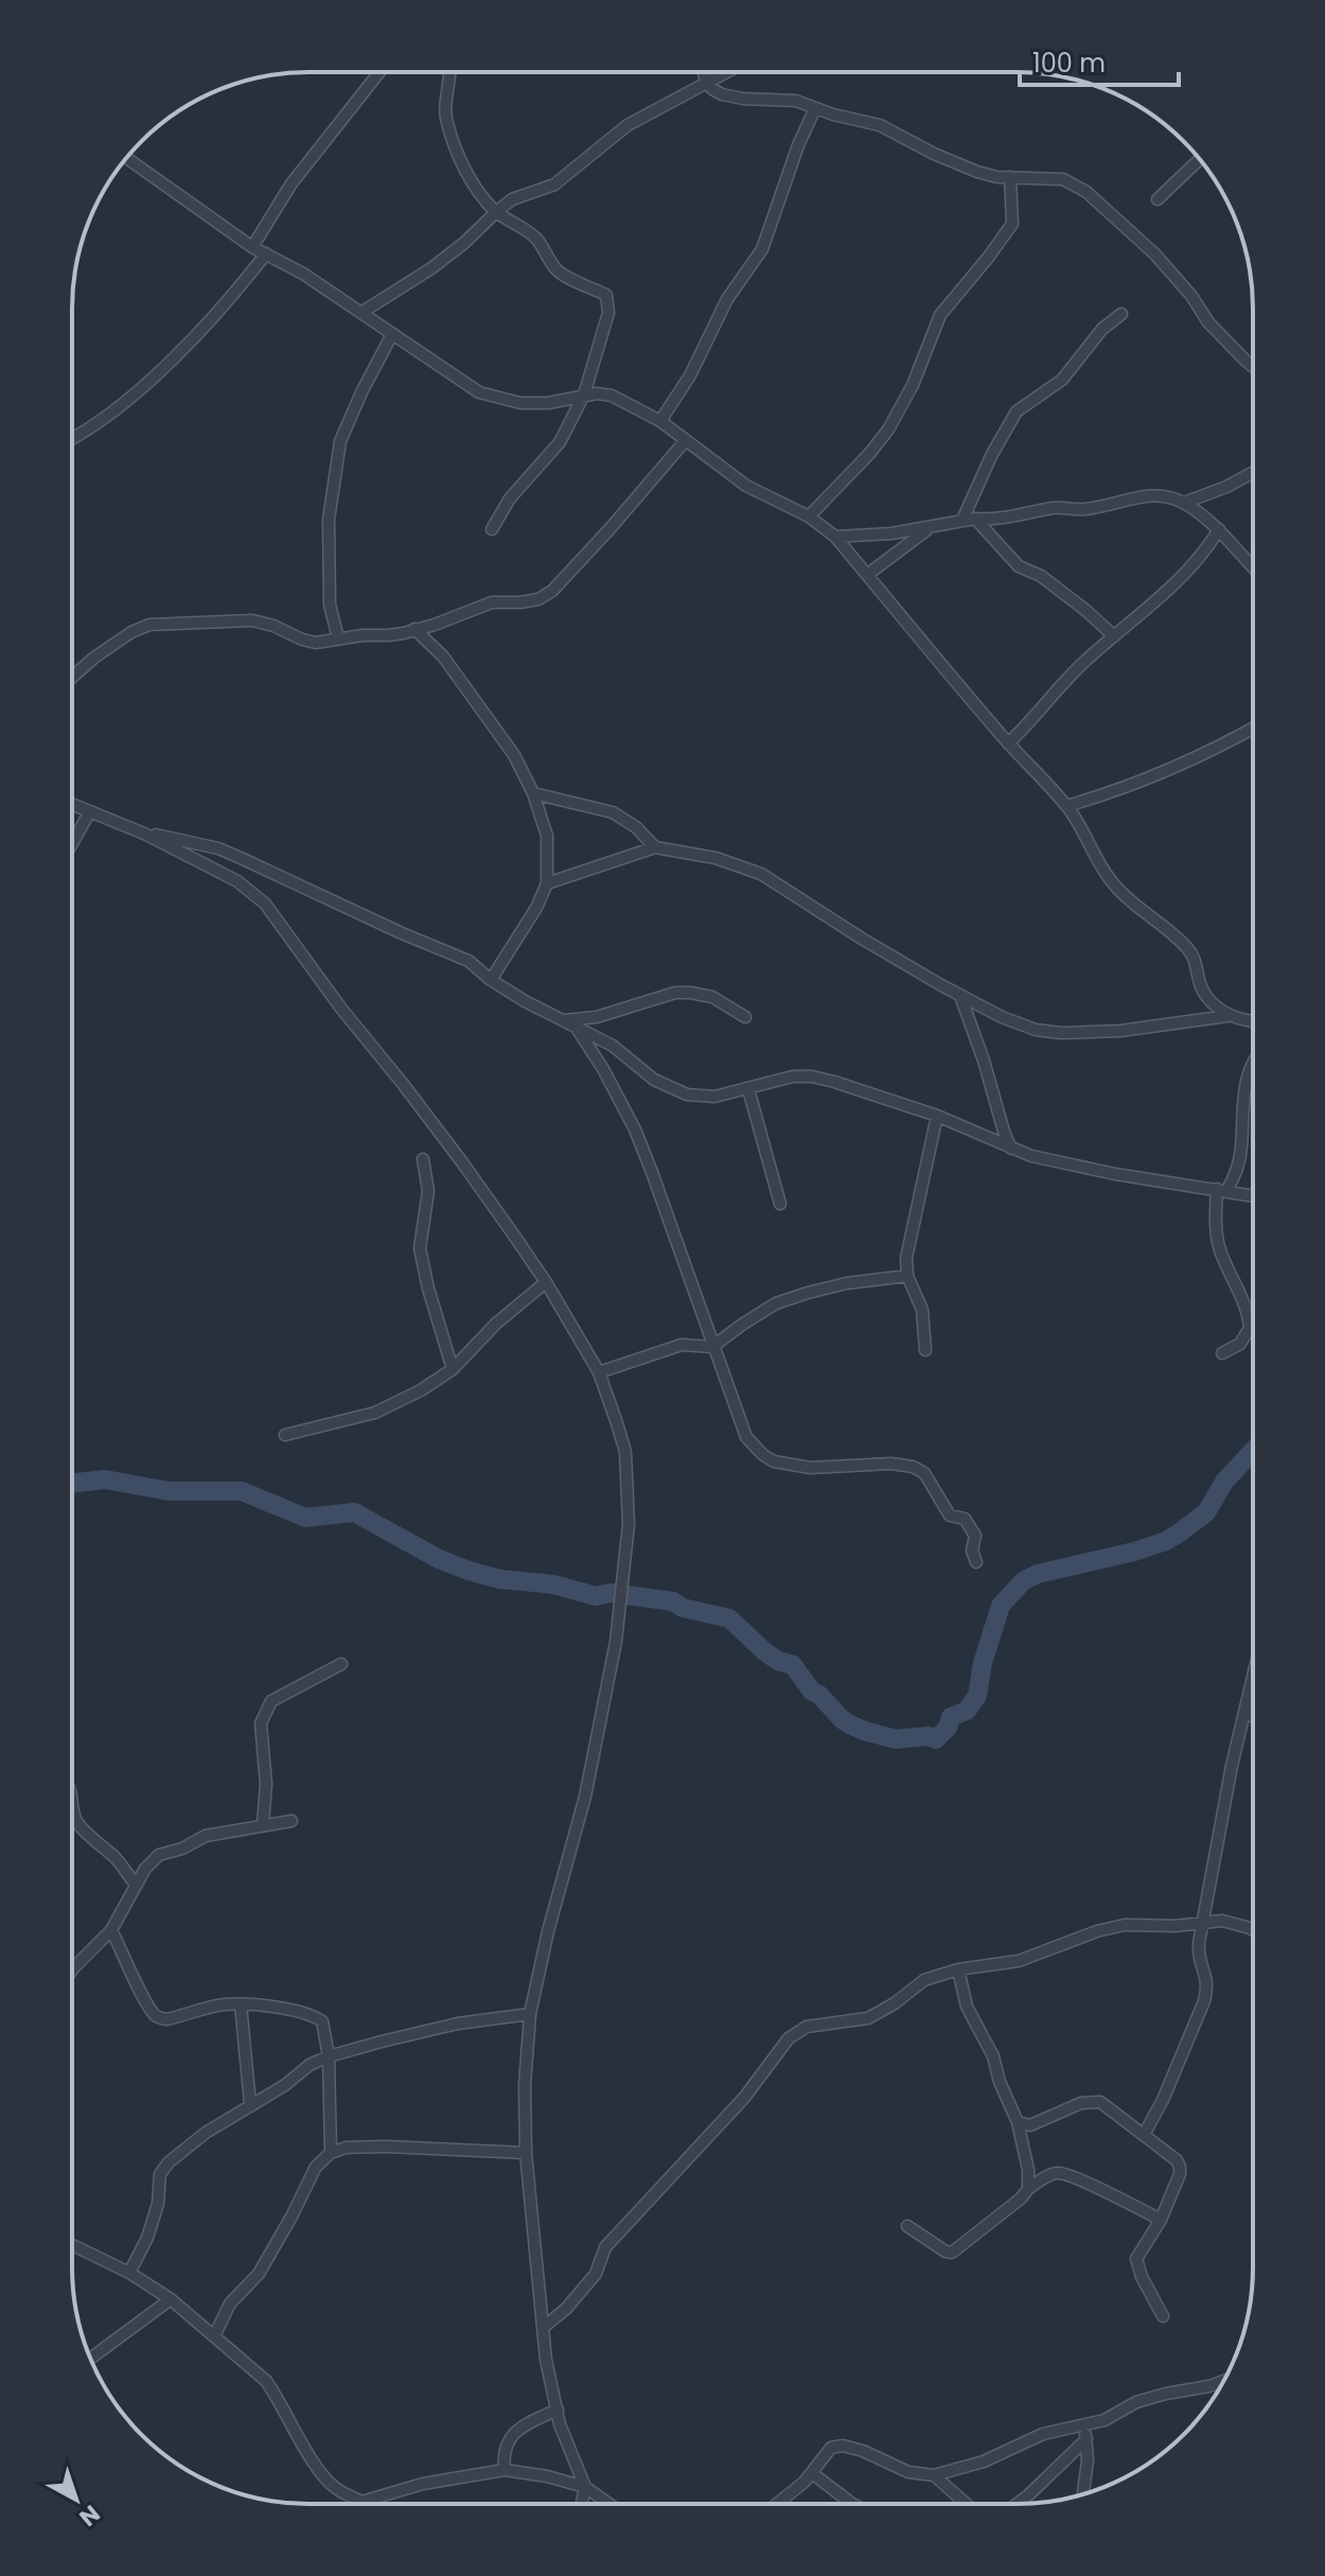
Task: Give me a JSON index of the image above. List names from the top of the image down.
{
  "scale_bar": "100 m",
  "north": "bottom right"
}
